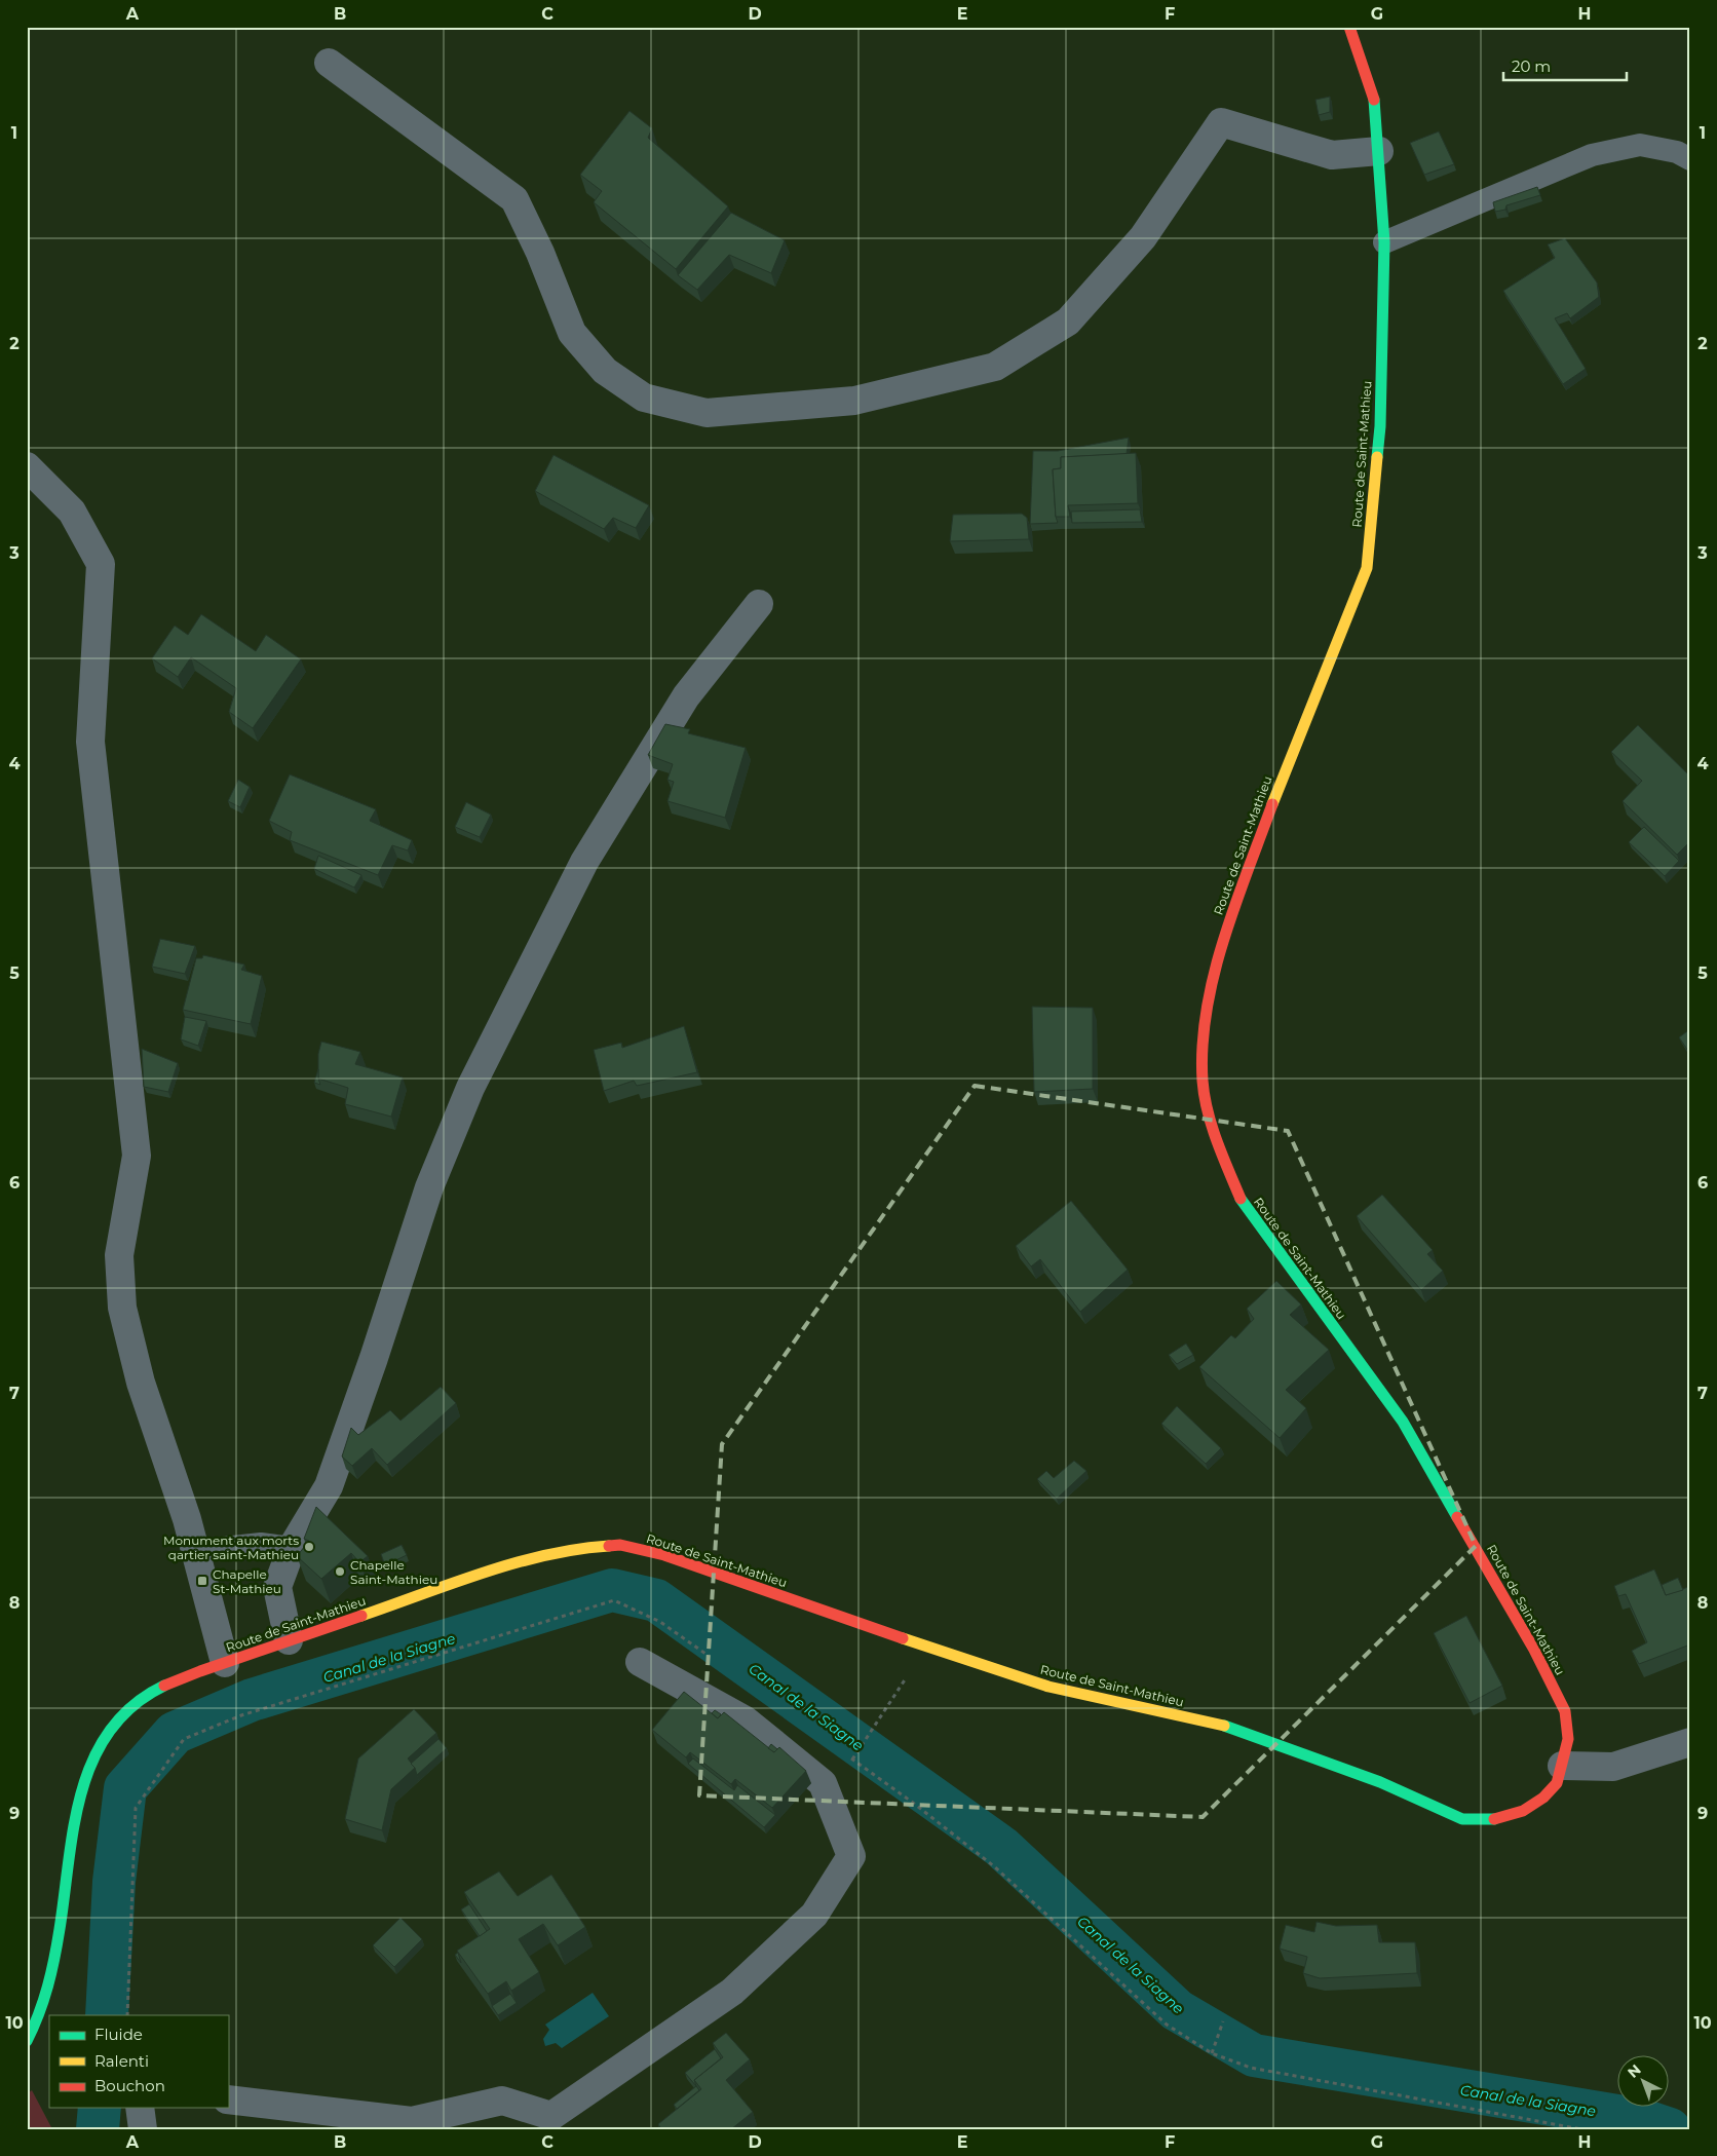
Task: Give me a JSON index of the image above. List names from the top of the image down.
{
  "streets": {
    "street": ["Route de Saint-Mathieu"]
  },
  "water": ["Canal de la Siagne"],
  "places": {
    "other": ["Monument aux morts qartier saint-Mathieu", "Chapelle Saint-Mathieu"],
    "transit": ["Chapelle St-Mathieu"]
  },
  "legend": ["Fluide", "Ralenti", "Bouchon"],
  "scale_bar": "20 m",
  "north": "top left",
  "grid": {
    "columns": [
      "A",
      "B",
      "C",
      "D",
      "E",
      "F",
      "G",
      "H"
    ],
    "rows": [
      "1",
      "2",
      "3",
      "4",
      "5",
      "6",
      "7",
      "8",
      "9",
      "10"
    ]
  }
}
